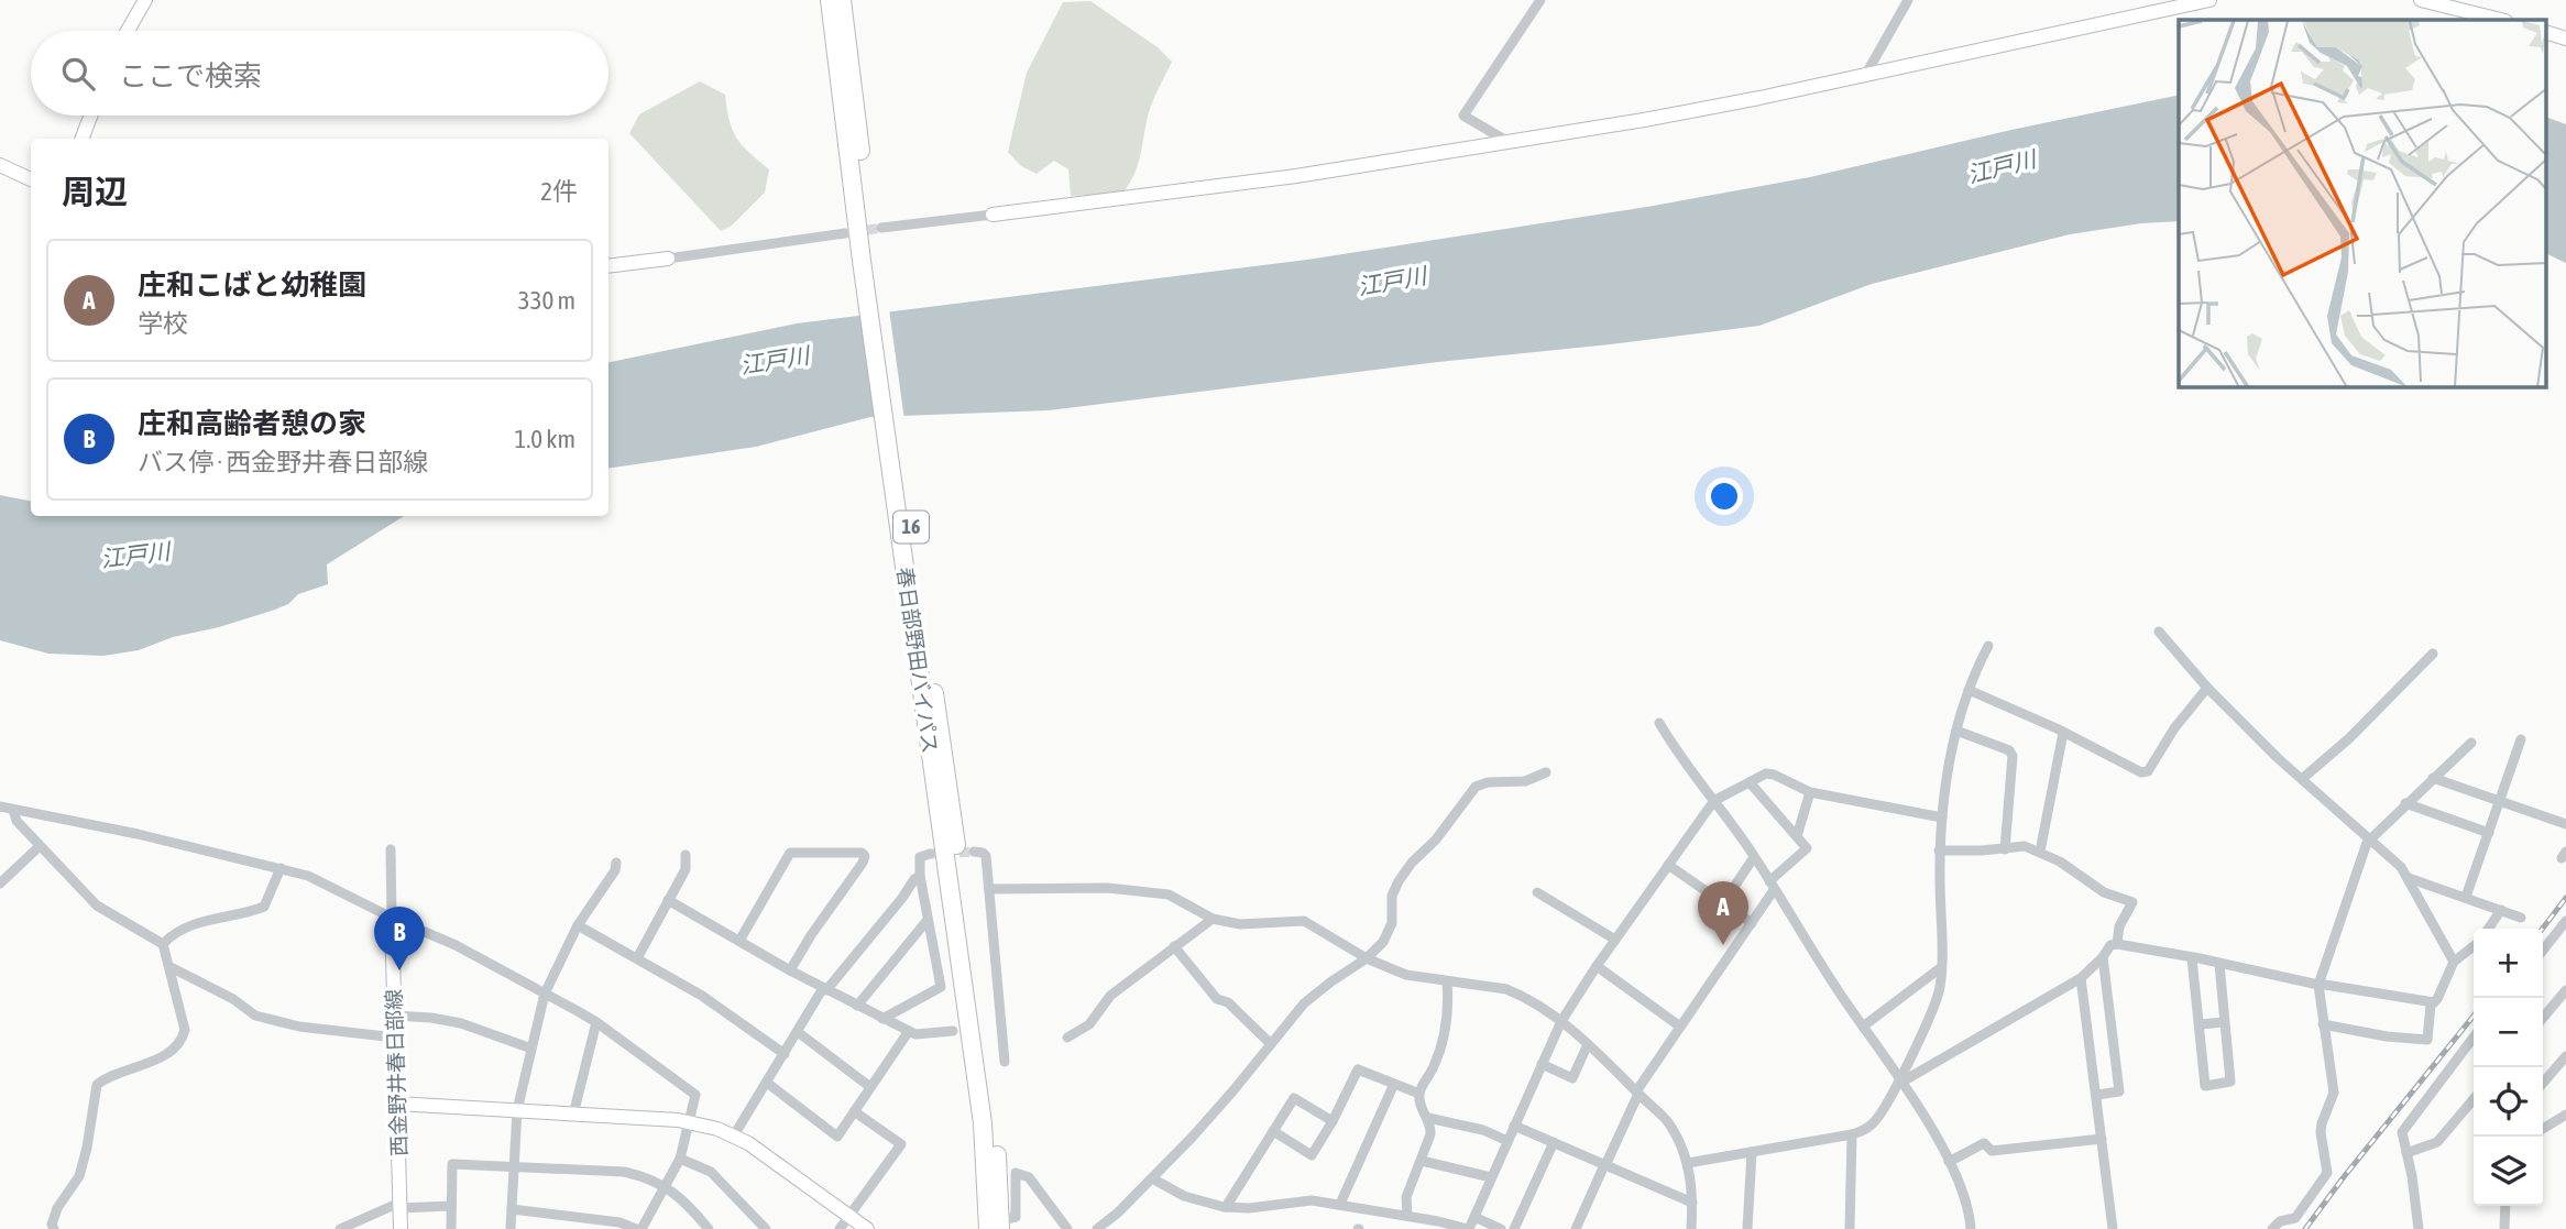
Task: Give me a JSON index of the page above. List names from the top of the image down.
{
  "streets": {
    "highway": ["16", "春日部野田バイパス"],
    "street": ["西金野井春日部線"]
  },
  "water": ["江戸川"],
  "page": {
    "search": "ここで検索",
    "heading": ["周辺", "2件"],
    "list": [
      {
        "mark": "A",
        "name": "庄和こばと幼稚園",
        "note": "学校",
        "value": "330 m"
      },
      {
        "mark": "B",
        "name": "庄和高齢者憩の家",
        "note": "バス停 · 西金野井春日部線",
        "value": "1.0 km"
      }
    ],
    "pins": ["A", "B"],
    "map_buttons": ["+", "−"]
  }
}
